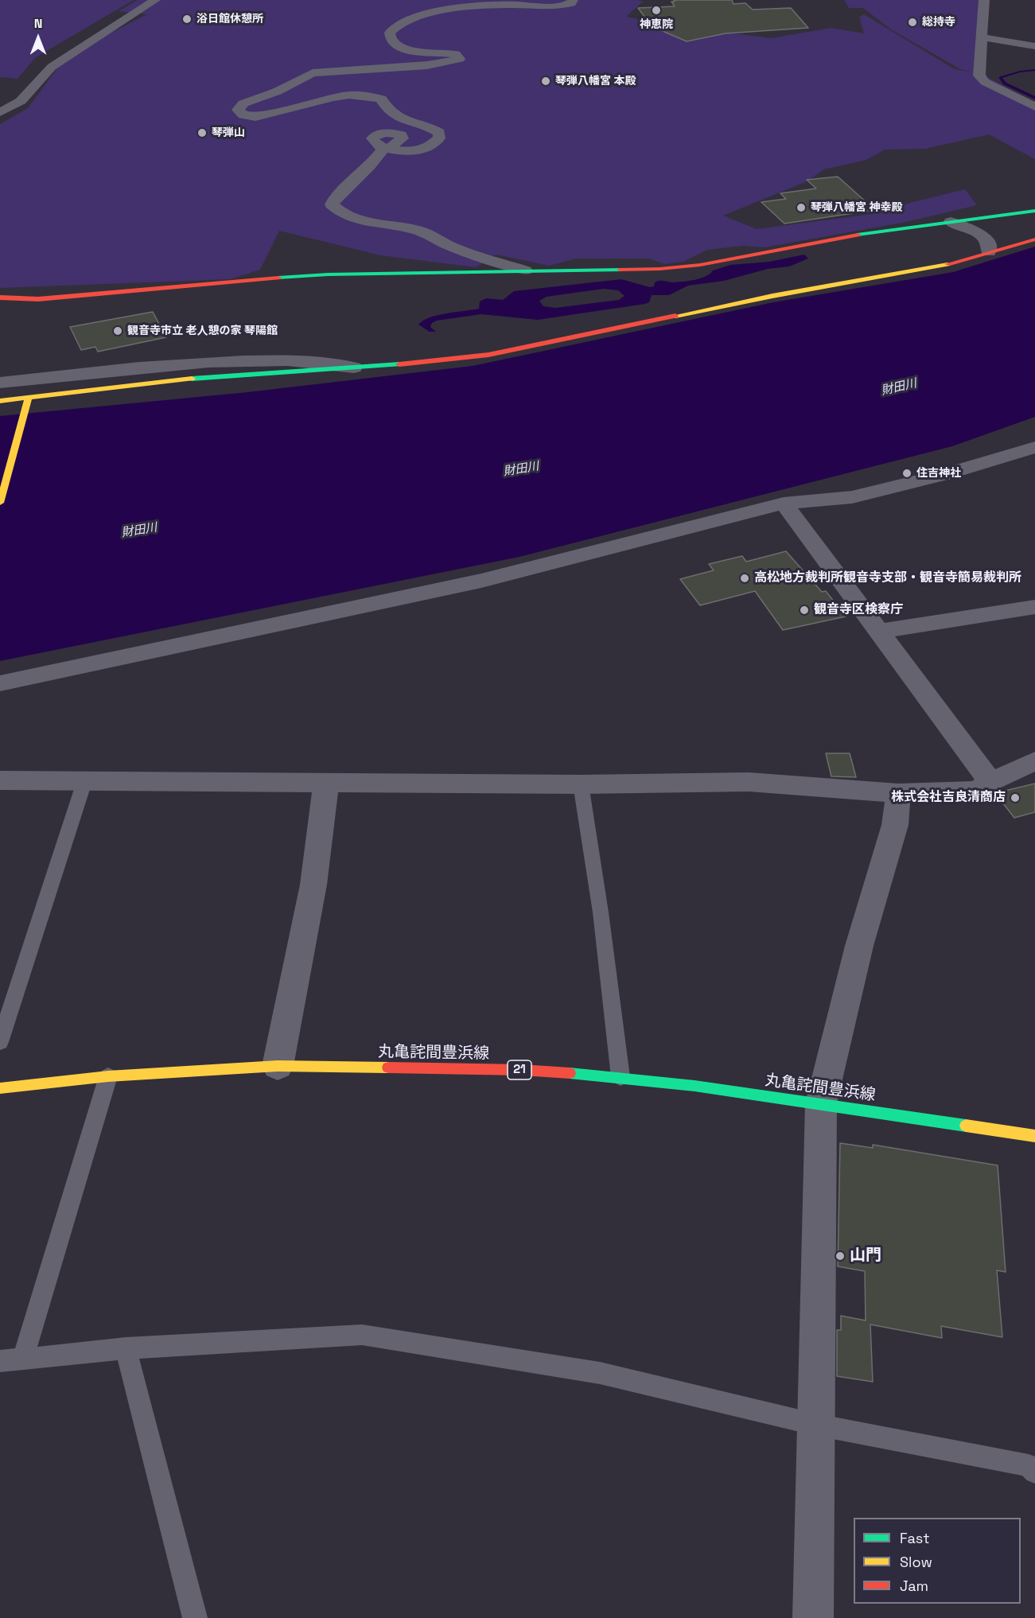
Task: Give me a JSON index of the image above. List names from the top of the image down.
{
  "streets": {
    "street": ["丸亀詫間豊浜線", "21"]
  },
  "water": ["財田川"],
  "places": [
    "神恵院",
    "浴日館休憩所",
    "総持寺",
    "琴弾八幡宮 本殿",
    "琴弾山",
    "琴弾八幡宮 神幸殿",
    "観音寺市立 老人憩の家 琴陽館",
    "住吉神社",
    "高松地方裁判所観音寺支部・観音寺簡易裁判所",
    "観音寺区検察庁",
    "株式会社吉良清商店",
    "山門"
  ],
  "legend": ["Fast", "Slow", "Jam"],
  "north": "top"
}
